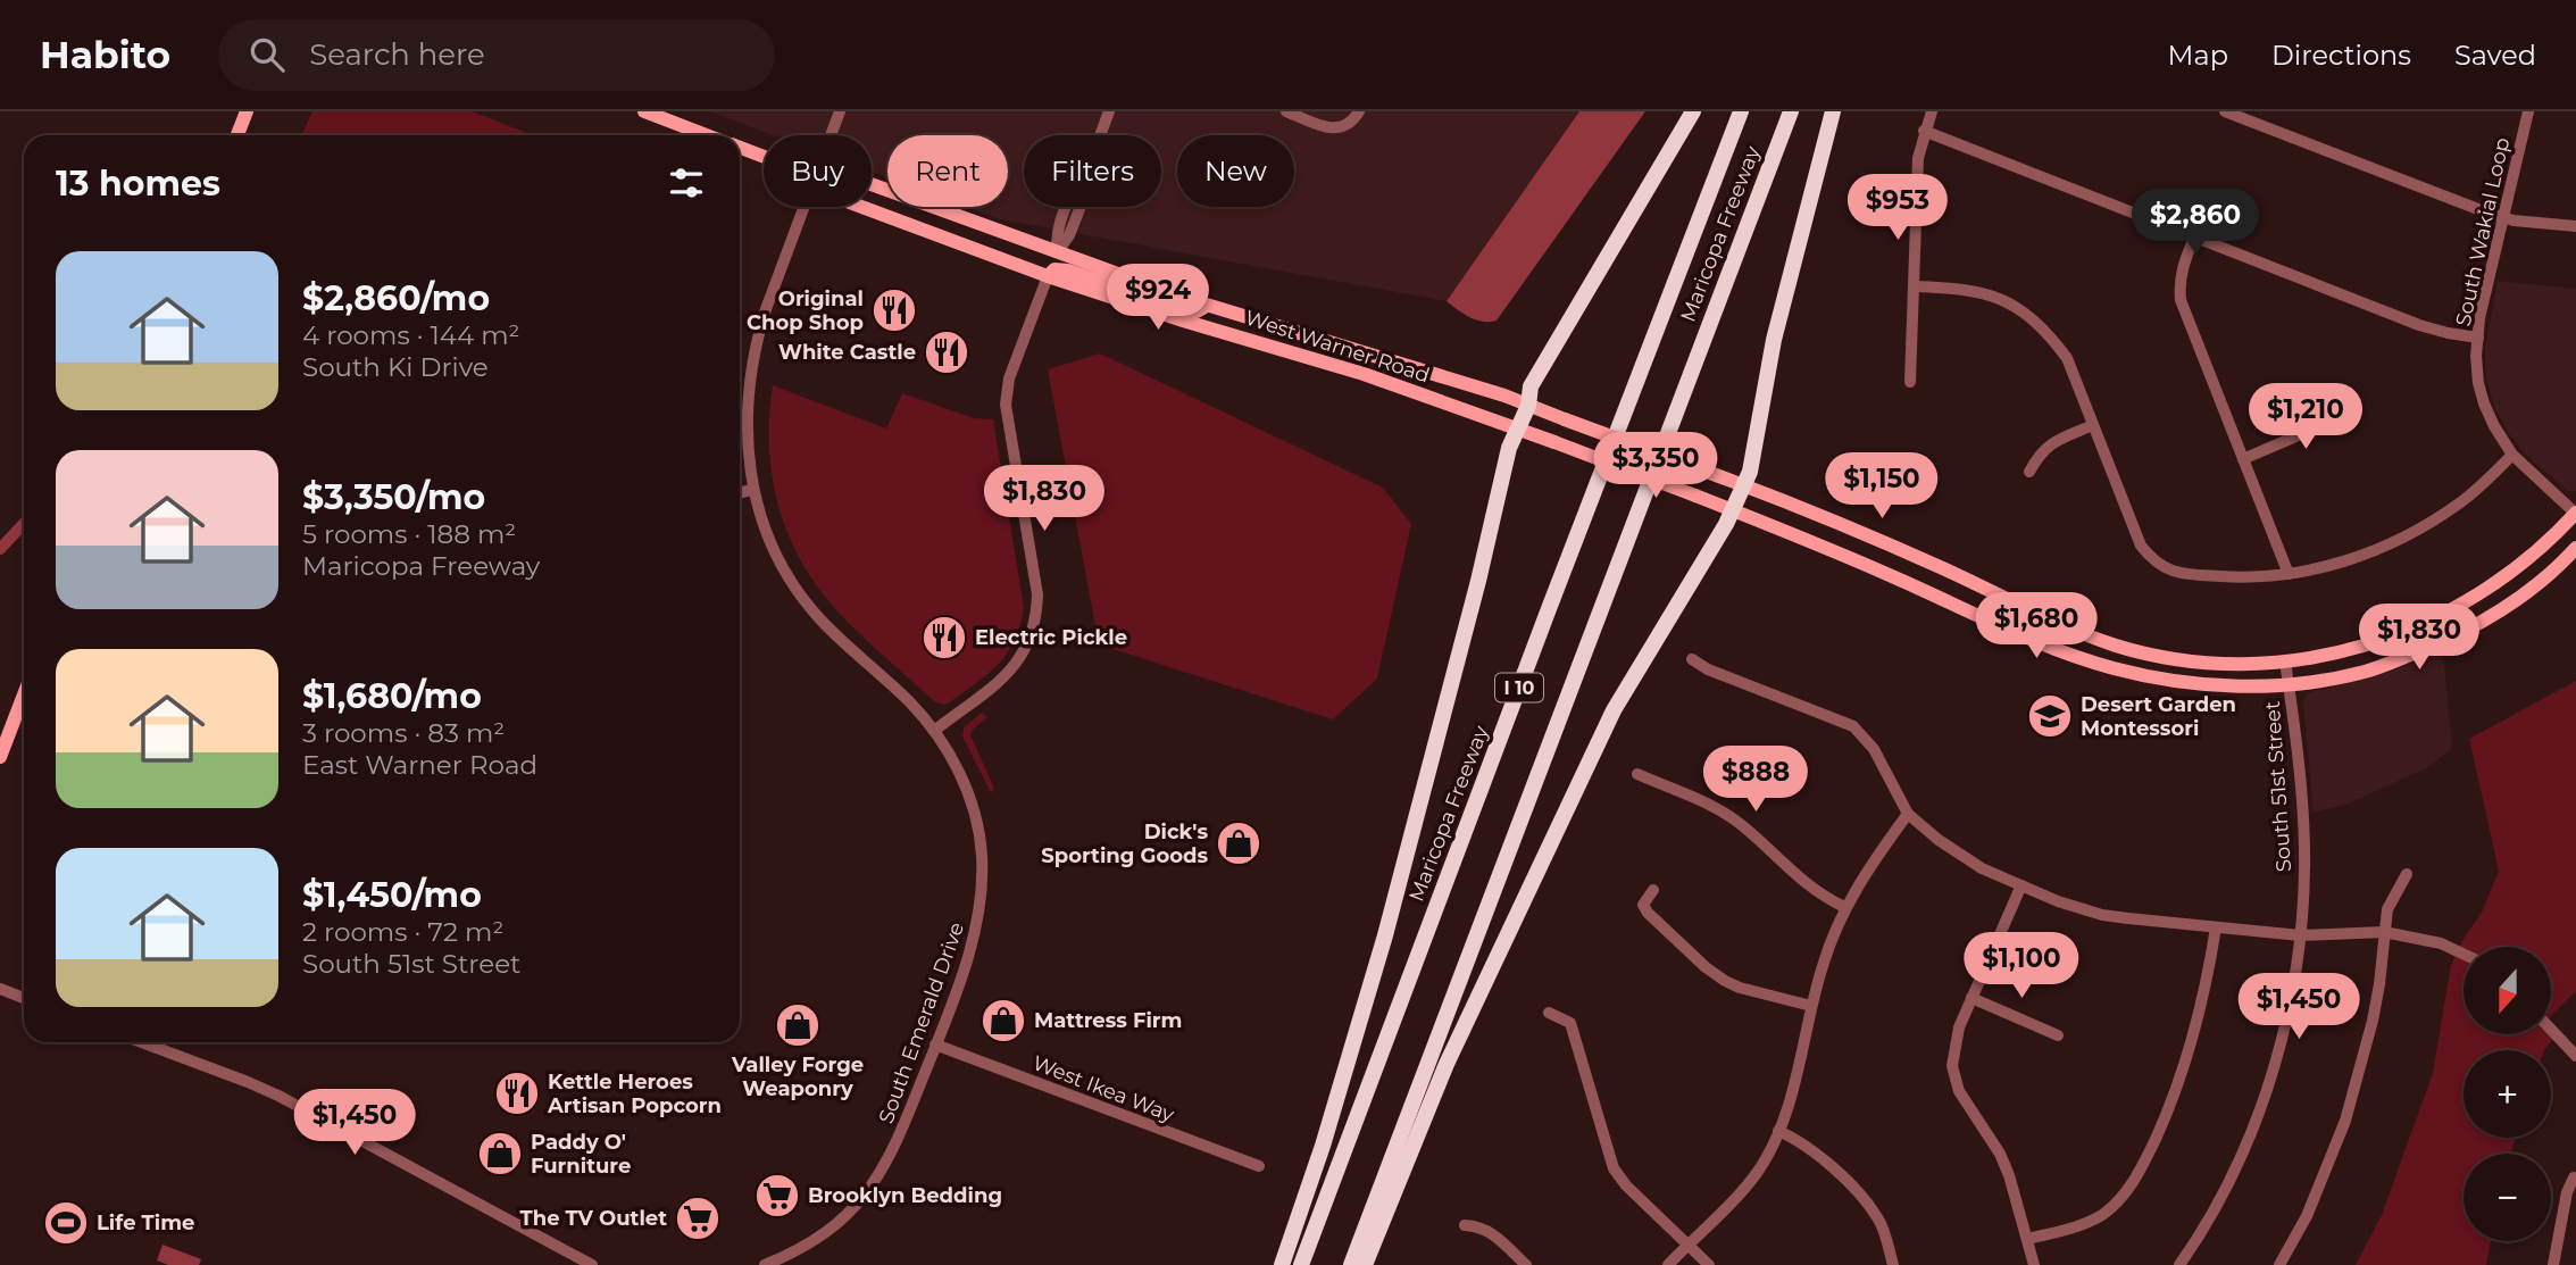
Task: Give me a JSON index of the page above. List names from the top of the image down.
{
  "streets": {
    "highway": ["Maricopa Freeway", "I 10"],
    "main road": ["West Warner Road"],
    "street": [
      "South Wakial Loop",
      "South 51st Street",
      "South Emerald Drive",
      "West Ikea Way"
    ]
  },
  "crossings": [
    ["South Wakial Loop", "West Warner Road"],
    ["West Warner Road", "South 51st Street"],
    ["South Emerald Drive", "West Ikea Way"]
  ],
  "places": {
    "restaurant": [
      "Original Chop Shop",
      "White Castle",
      "Electric Pickle",
      "Kettle Heroes Artisan Popcorn"
    ],
    "school or university": ["Desert Garden Montessori"],
    "shop": [
      "Dick's Sporting Goods",
      "Mattress Firm",
      "Valley Forge Weaponry",
      "Paddy O' Furniture"
    ],
    "supermarket": ["Brooklyn Bedding", "The TV Outlet"],
    "sports": ["Life Time"]
  },
  "north": "bottom",
  "page": {
    "header": "Habito",
    "search": "Search here",
    "nav": ["Map", "Directions", "Saved"],
    "chip": [
      "Buy",
      "Rent",
      "Filters",
      "New"
    ],
    "heading": "13 homes",
    "price": [
      "$953",
      "$2,860",
      "$924",
      "$1,210",
      "$3,350",
      "$1,150",
      "$1,830",
      "$1,680",
      "$1,830",
      "$888",
      "$1,100",
      "$1,450",
      "$1,450"
    ],
    "list": [
      {
        "name": "$2,860/mo",
        "note": "4 rooms · 144 m² · South Ki Drive"
      },
      {
        "name": "$3,350/mo",
        "note": "5 rooms · 188 m² · Maricopa Freeway"
      },
      {
        "name": "$1,680/mo",
        "note": "3 rooms · 83 m² · East Warner Road"
      },
      {
        "name": "$1,450/mo",
        "note": "2 rooms · 72 m² · South 51st Street"
      }
    ],
    "map_buttons": ["+", "−"]
  }
}
